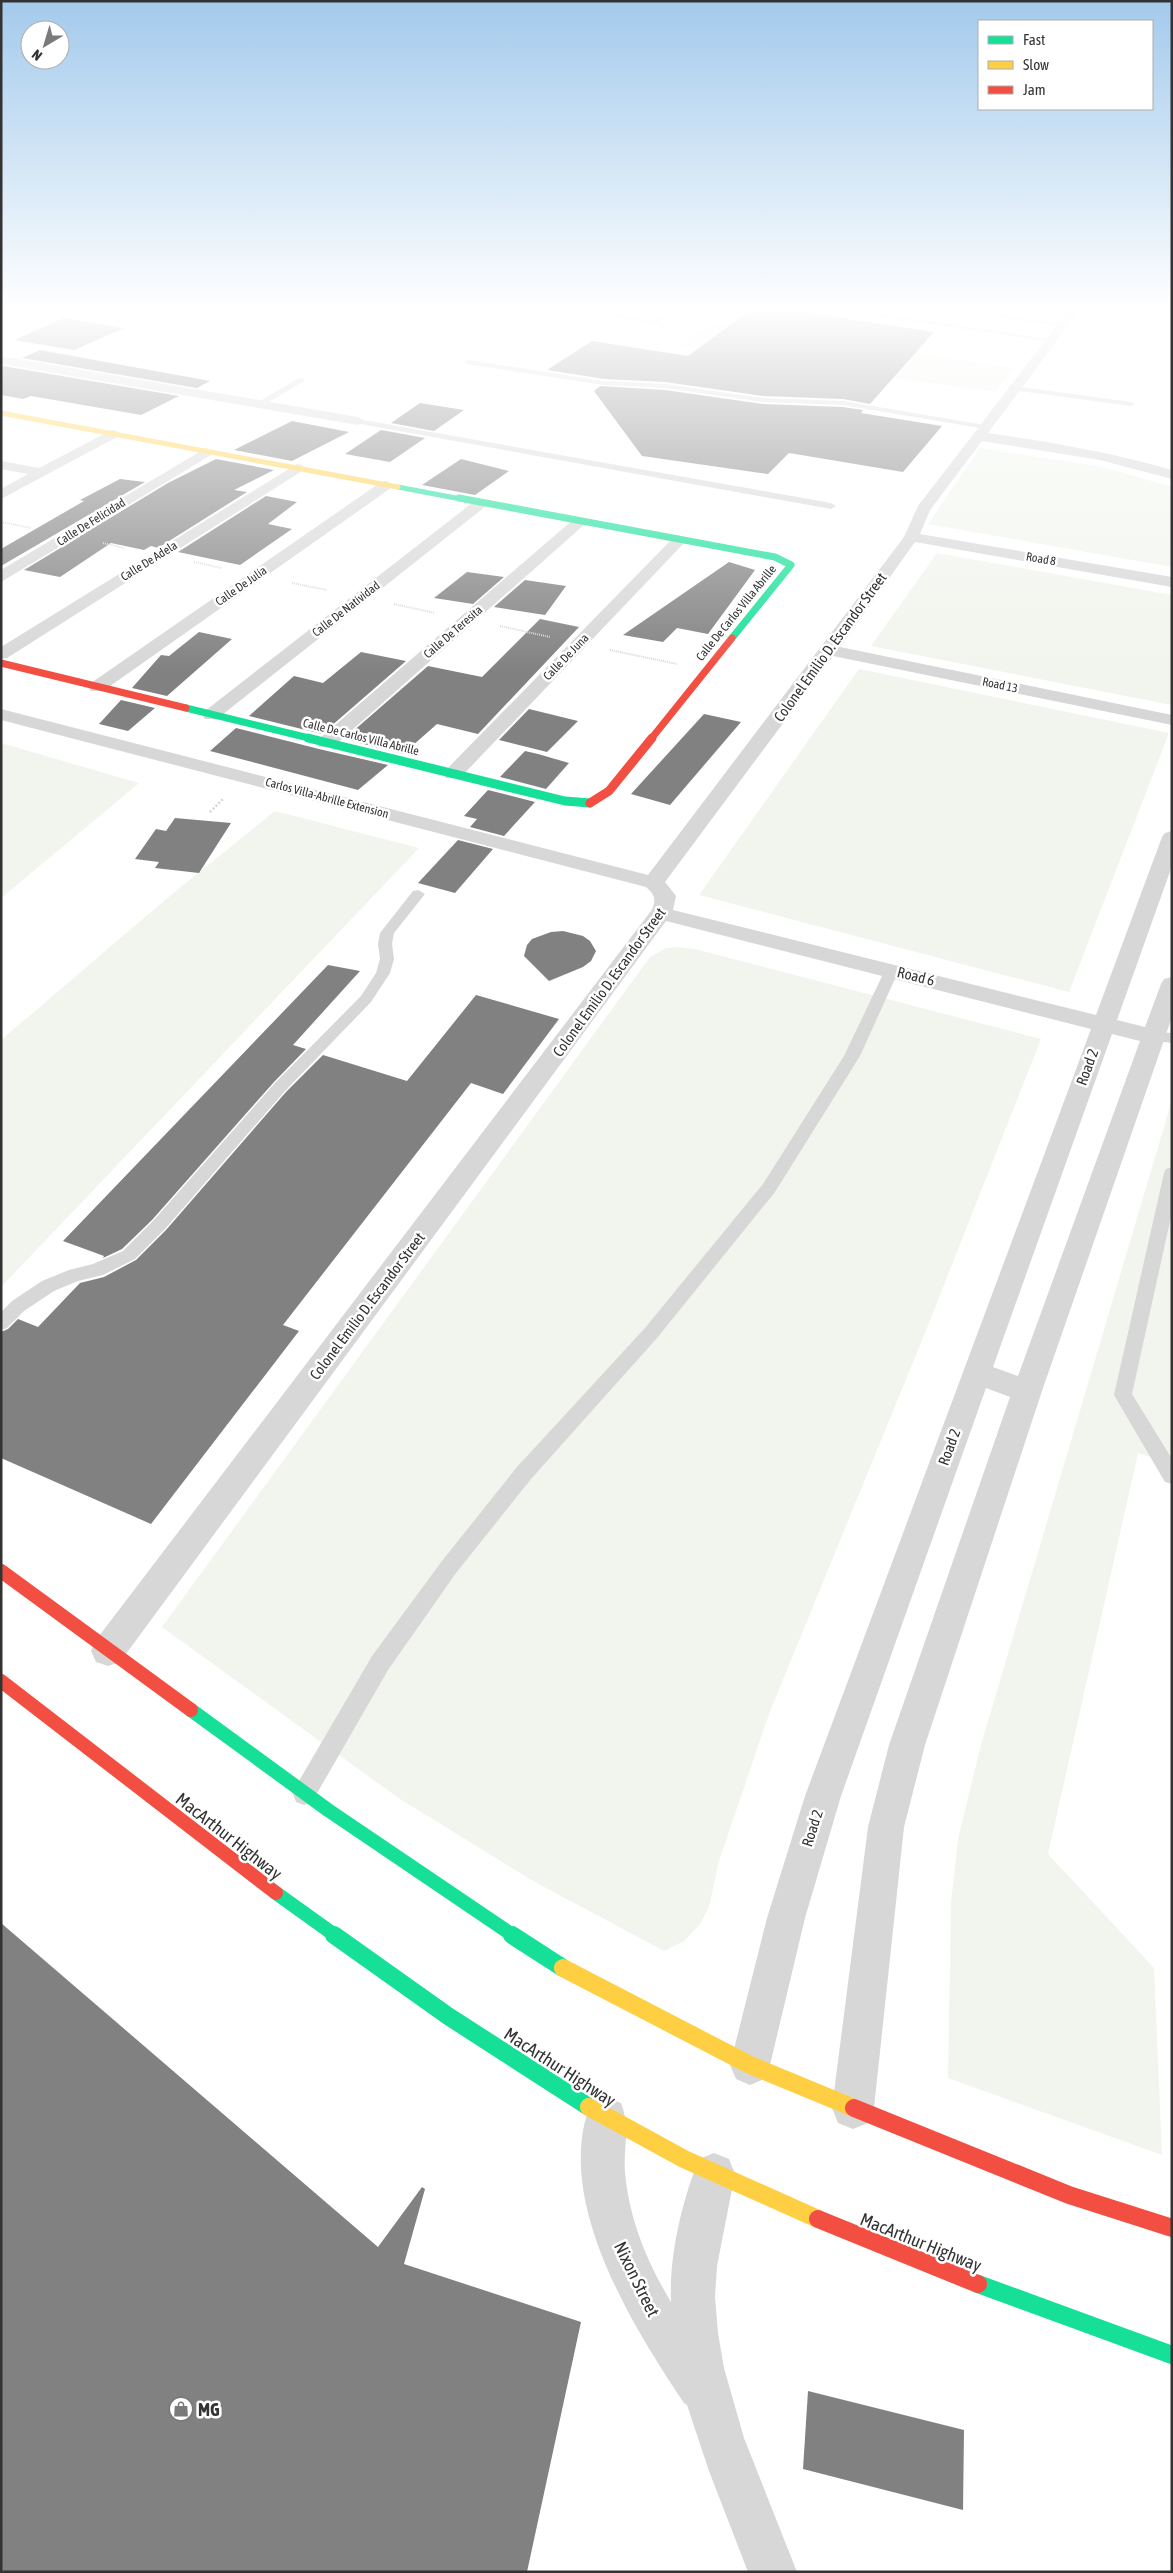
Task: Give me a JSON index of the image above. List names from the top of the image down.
{
  "streets": {
    "street": [
      "Calle De Felicidad",
      "Road 8",
      "Calle De Adela",
      "Calle De Julia",
      "Calle De Natividad",
      "Calle De Carlos Villa Abrille",
      "Calle De Teresita",
      "Colonel Emilio D. Escandor Street",
      "Calle De Juna",
      "Road 13",
      "Carlos Villa-Abrille Extension",
      "Road 6",
      "Road 2",
      "MacArthur Highway",
      "Nixon Street"
    ]
  },
  "crossings": [
    ["Calle De Felicidad", "Calle De Carlos Villa Abrille"],
    ["Road 8", "Colonel Emilio D. Escandor Street"],
    ["Calle De Adela", "Calle De Carlos Villa Abrille"],
    ["Calle De Julia", "Calle De Carlos Villa Abrille"],
    ["Calle De Natividad", "Calle De Carlos Villa Abrille"],
    ["Calle De Carlos Villa Abrille", "Calle De Teresita"],
    ["Calle De Carlos Villa Abrille", "Calle De Juna"],
    ["Colonel Emilio D. Escandor Street", "Road 13"],
    ["Colonel Emilio D. Escandor Street", "Carlos Villa-Abrille Extension"],
    ["Colonel Emilio D. Escandor Street", "Road 6"],
    ["Road 6", "Road 2"],
    ["MacArthur Highway", "Nixon Street"]
  ],
  "places": {
    "shop": ["MG"]
  },
  "legend": ["Fast", "Slow", "Jam"],
  "north": "bottom left"
}
